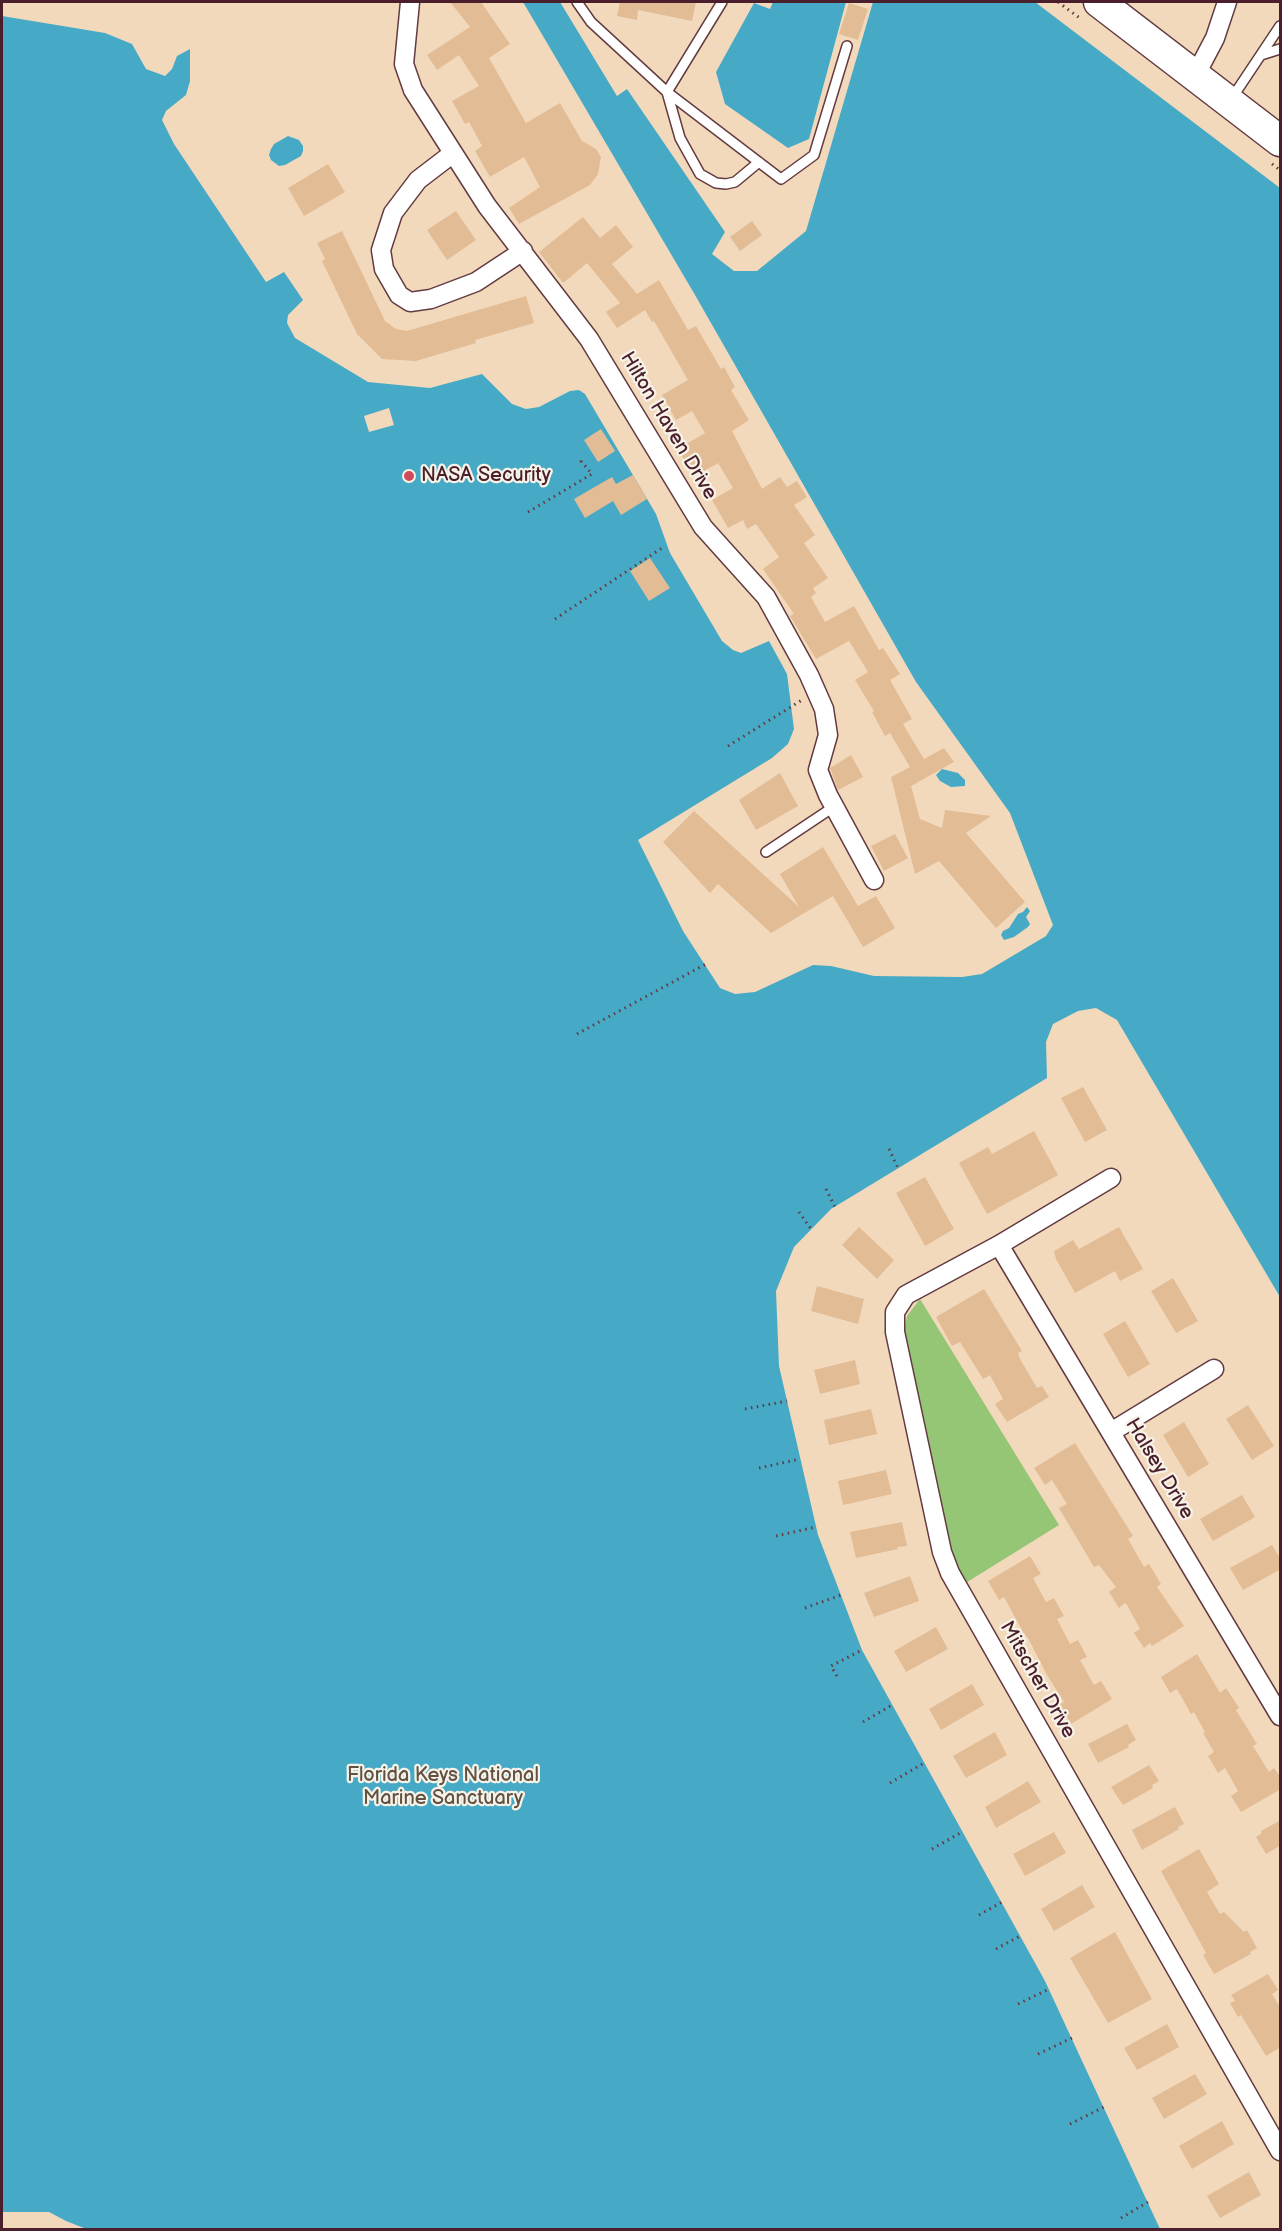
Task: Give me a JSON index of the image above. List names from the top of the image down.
{
  "streets": {
    "street": ["Hilton Haven Drive", "Halsey Drive", "Mitscher Drive"]
  },
  "crossings": [
    ["Halsey Drive", "Mitscher Drive"]
  ],
  "parks": ["Florida Keys National Marine Sanctuary"],
  "places": ["NASA Security"]
}
